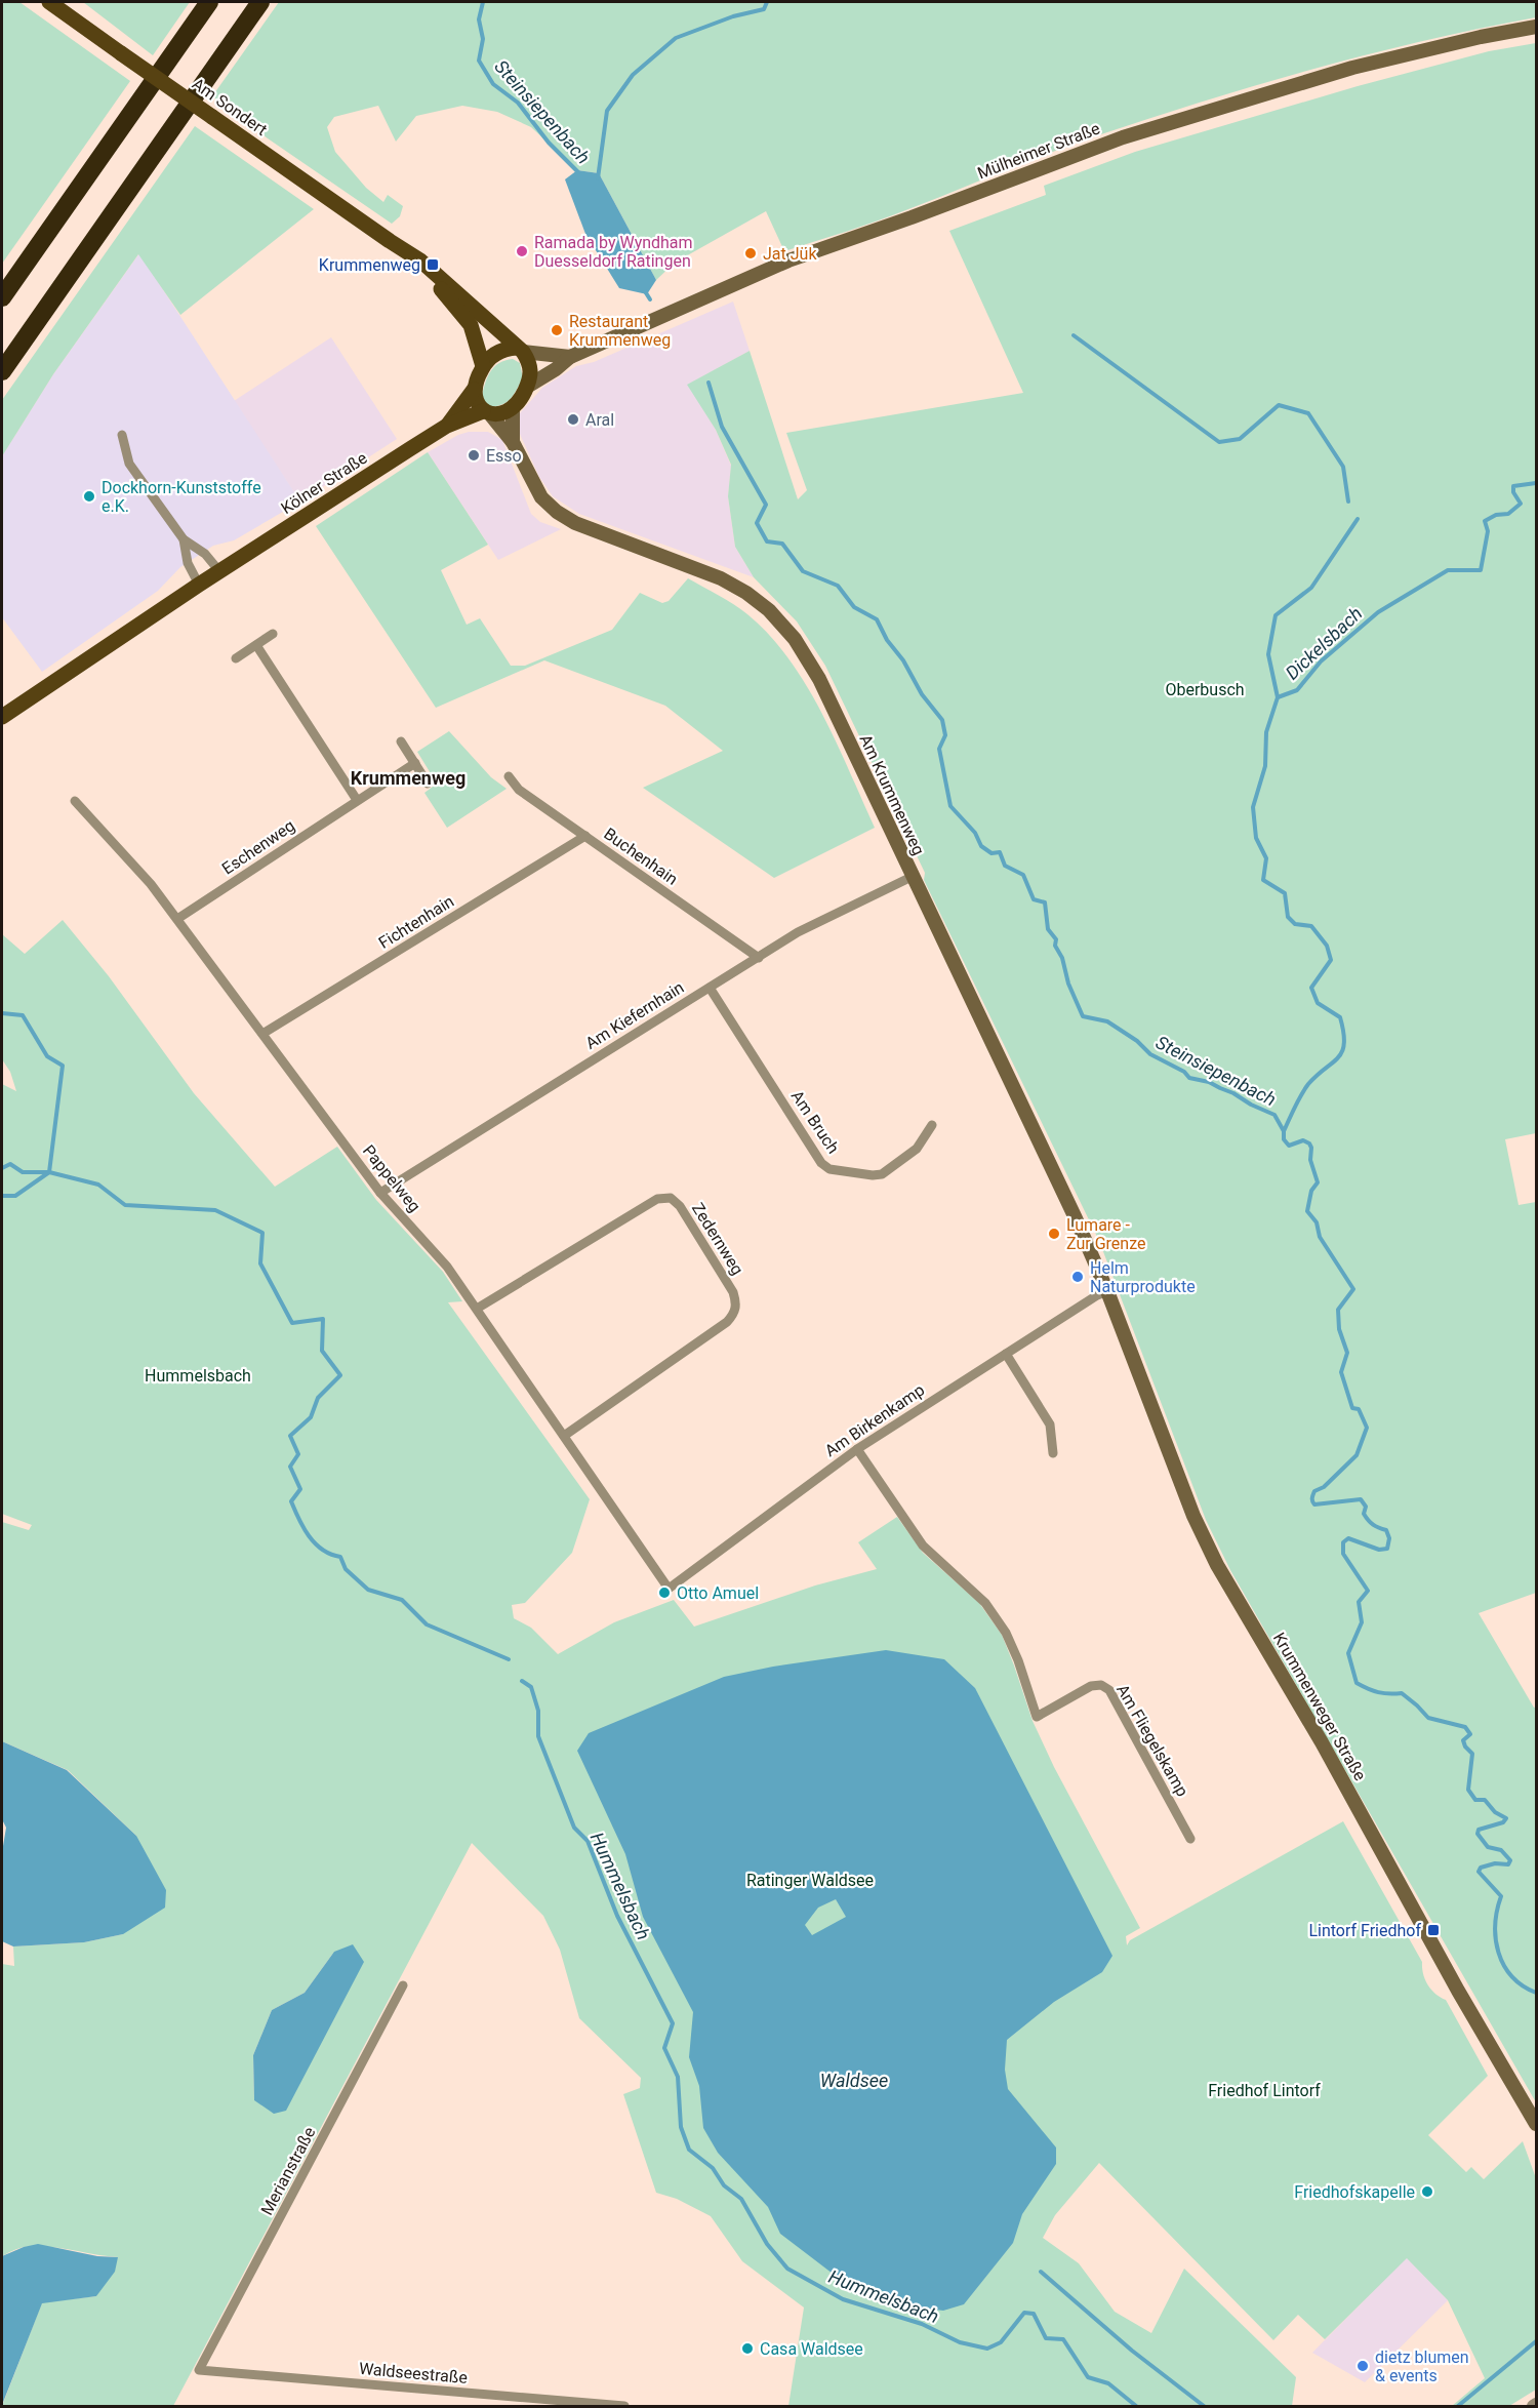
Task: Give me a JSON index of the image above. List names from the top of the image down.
{
  "streets": {
    "main road": [
      "Am Sondert",
      "Mülheimer Straße",
      "Kölner Straße",
      "Am Krummenweg",
      "Krummenweger Straße"
    ],
    "street": [
      "Eschenweg",
      "Buchenhain",
      "Fichtenhain",
      "Am Kiefernhain",
      "Am Bruch",
      "Pappelweg",
      "Zedernweg",
      "Am Birkenkamp",
      "Am Fliegelskamp",
      "Merianstraße",
      "Waldseestraße"
    ]
  },
  "crossings": [
    ["Am Sondert", "Mülheimer Straße"],
    ["Am Sondert", "Kölner Straße"],
    ["Am Sondert", "Am Krummenweg"],
    ["Mülheimer Straße", "Kölner Straße"],
    ["Mülheimer Straße", "Am Krummenweg"],
    ["Kölner Straße", "Am Krummenweg"],
    ["Am Krummenweg", "Am Kiefernhain"],
    ["Am Krummenweg", "Am Birkenkamp"],
    ["Am Krummenweg", "Krummenweger Straße"],
    ["Eschenweg", "Pappelweg"],
    ["Buchenhain", "Fichtenhain"],
    ["Buchenhain", "Am Kiefernhain"],
    ["Fichtenhain", "Pappelweg"],
    ["Am Kiefernhain", "Am Bruch"],
    ["Am Kiefernhain", "Pappelweg"],
    ["Pappelweg", "Zedernweg"],
    ["Pappelweg", "Am Birkenkamp"],
    ["Am Birkenkamp", "Krummenweger Straße"],
    ["Am Birkenkamp", "Am Fliegelskamp"],
    ["Merianstraße", "Waldseestraße"]
  ],
  "districts": ["Krummenweg"],
  "water": [
    "Steinsiepenbach",
    "Dickelsbach",
    "Hummelsbach",
    "Waldsee"
  ],
  "parks": [
    "Oberbusch",
    "Hummelsbach",
    "Ratinger Waldsee",
    "Friedhof Lintorf"
  ],
  "places": {
    "other": [
      "Ramada by Wyndham Duesseldorf Ratingen",
      "Jat Jük",
      "Restaurant Krummenweg",
      "Aral",
      "Esso",
      "Dockhorn-Kunststoffe e.K.",
      "Lumare - Zur Grenze",
      "Helm Naturprodukte",
      "Otto Amuel",
      "Friedhofskapelle",
      "Casa Waldsee",
      "dietz blumen & events"
    ],
    "transit": ["Krummenweg", "Lintorf Friedhof"]
  }
}
